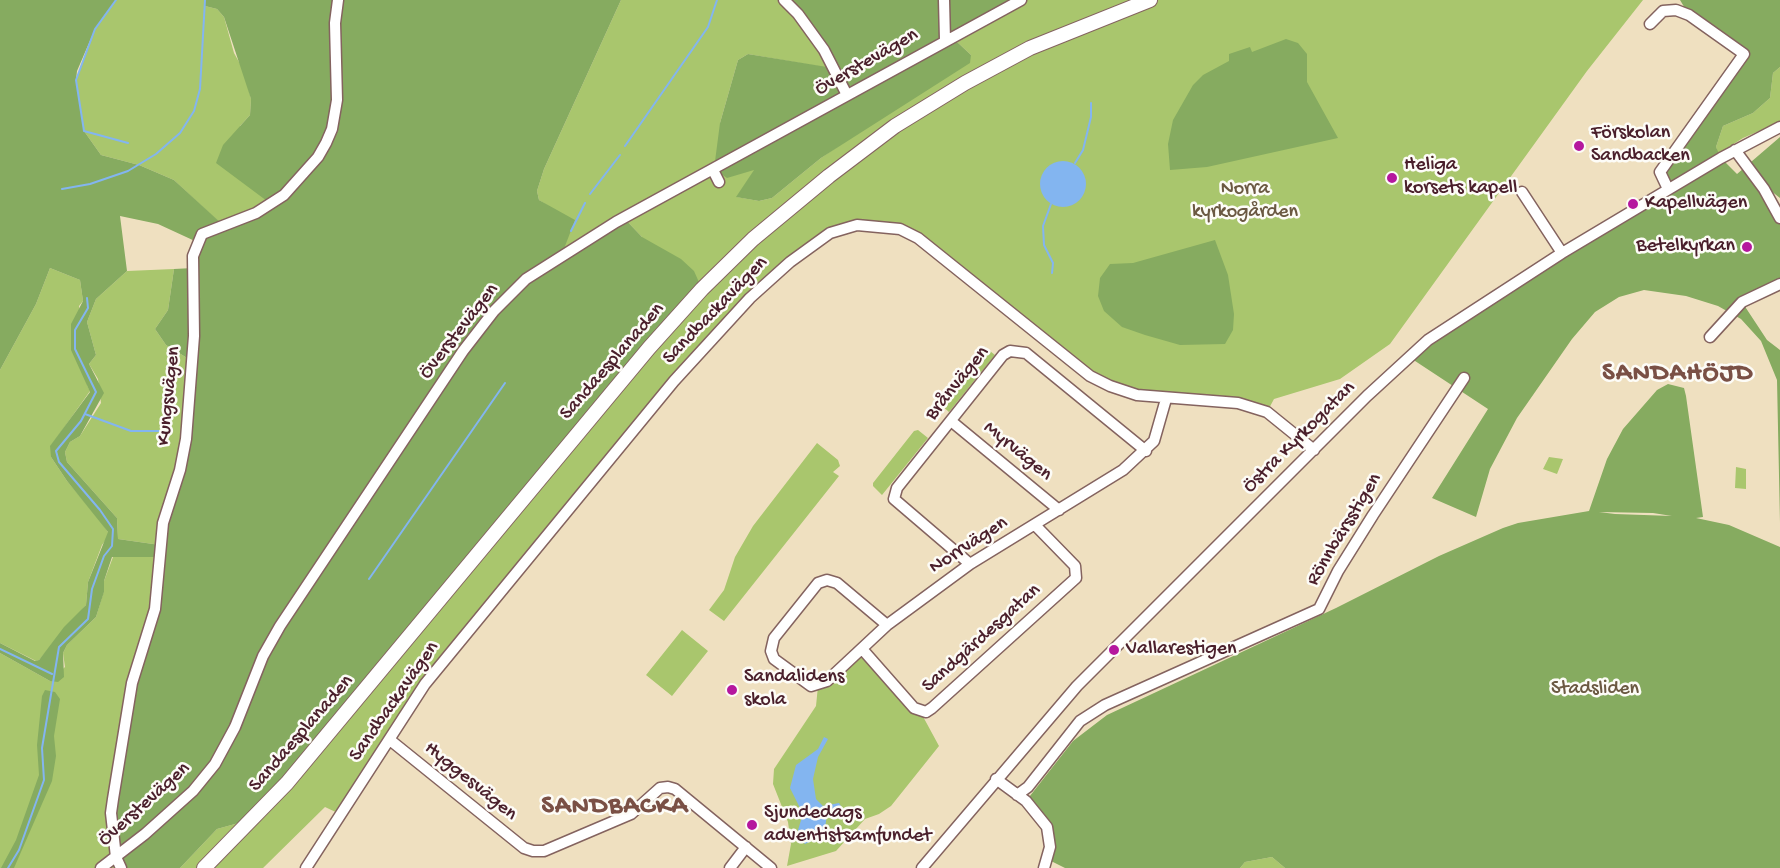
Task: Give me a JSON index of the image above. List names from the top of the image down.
{
  "streets": {
    "main road": ["Sandaesplanaden"],
    "street": [
      "Överstevägen",
      "Sandbackavägen",
      "Brånvägen",
      "Kungsvägen",
      "Östra Kyrkogatan",
      "Myrvägen",
      "Rönnbärsstigen",
      "Norrvägen",
      "Sandgärdesgatan",
      "Hyggesvägen"
    ]
  },
  "crossings": [
    ["Överstevägen", "Kungsvägen"],
    ["Sandbackavägen", "Östra Kyrkogatan"],
    ["Sandbackavägen", "Norrvägen"],
    ["Sandbackavägen", "Hyggesvägen"],
    ["Brånvägen", "Myrvägen"],
    ["Brånvägen", "Norrvägen"],
    ["Myrvägen", "Norrvägen"],
    ["Norrvägen", "Sandgärdesgatan"]
  ],
  "districts": ["SANDAHÖJD", "SANDBACKA"],
  "parks": ["Norra kyrkogården", "Stadsliden"],
  "places": [
    "Förskolan Sandbacken",
    "Heliga korsets kapell",
    "Kapellvägen",
    "Betelkyrkan",
    "Vallarestigen",
    "Sandalidens skola",
    "Sjundedags adventistsamfundet"
  ]
}
